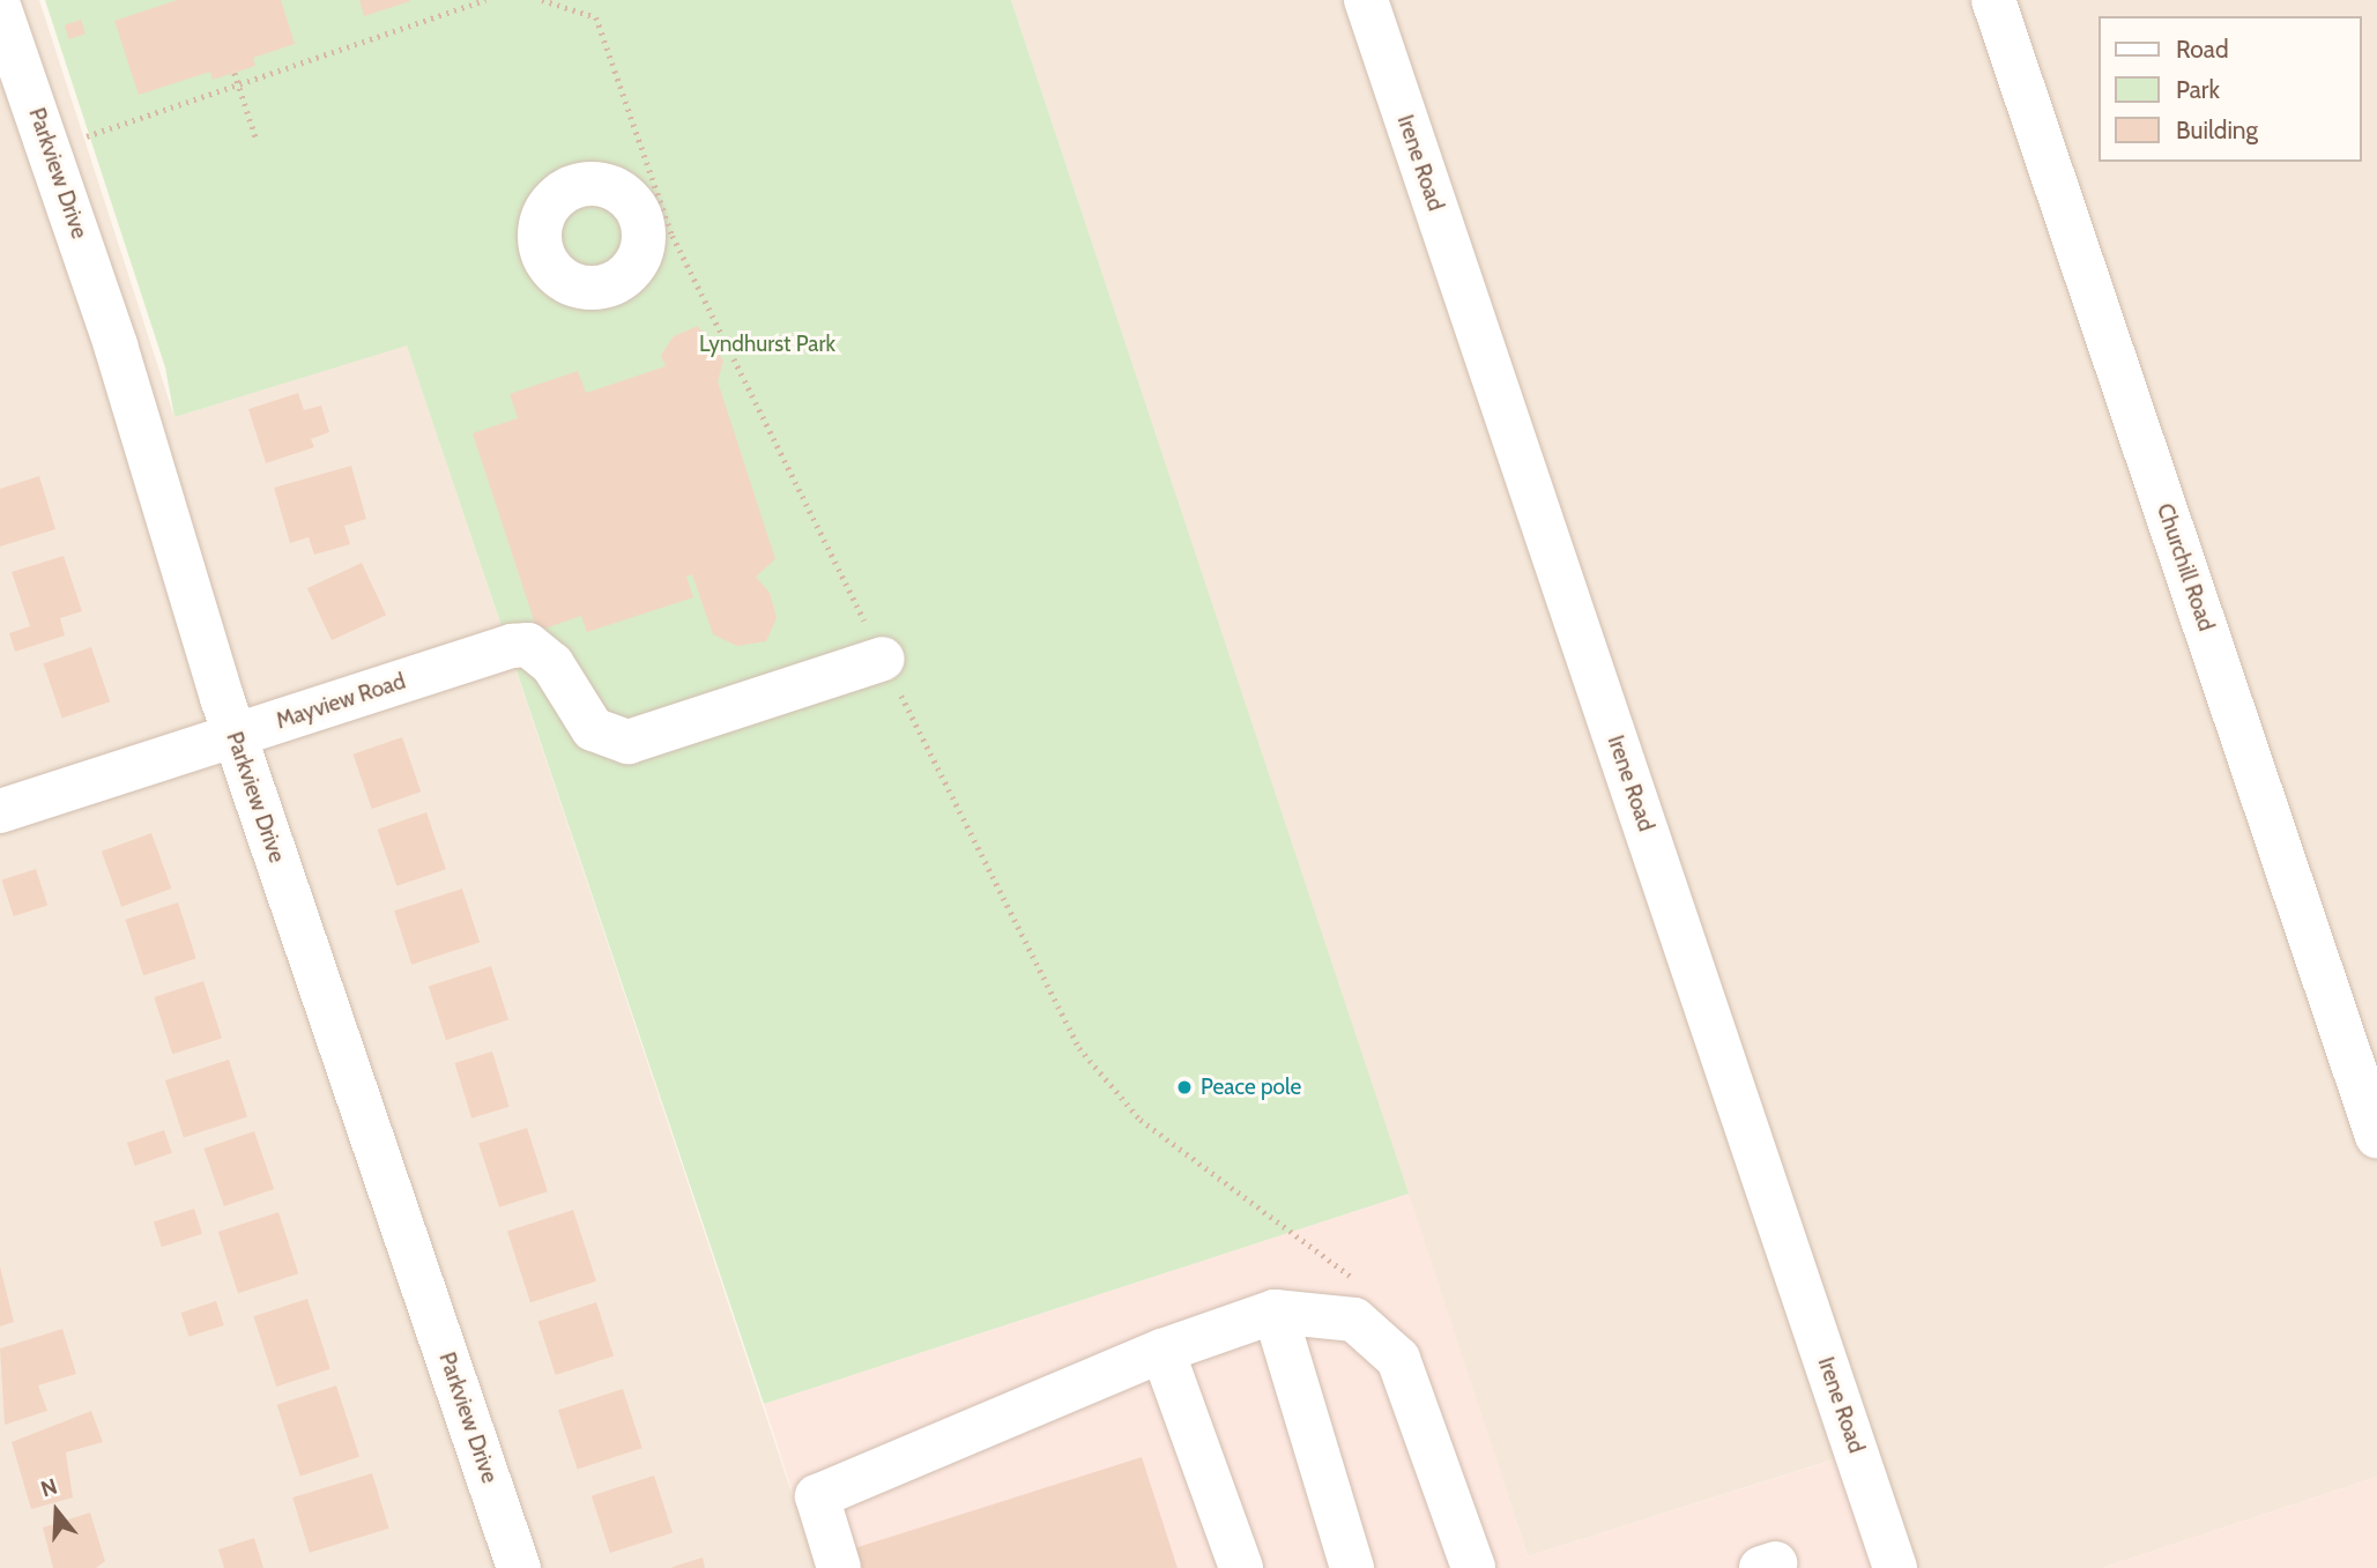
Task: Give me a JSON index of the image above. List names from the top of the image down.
{
  "streets": {
    "street": [
      "Irene Road",
      "Parkview Drive",
      "Churchill Road",
      "Mayview Road"
    ]
  },
  "crossings": [
    ["Parkview Drive", "Mayview Road"]
  ],
  "parks": ["Lyndhurst Park"],
  "places": ["Peace pole"],
  "legend": ["Road", "Park", "Building"],
  "north": "top"
}
